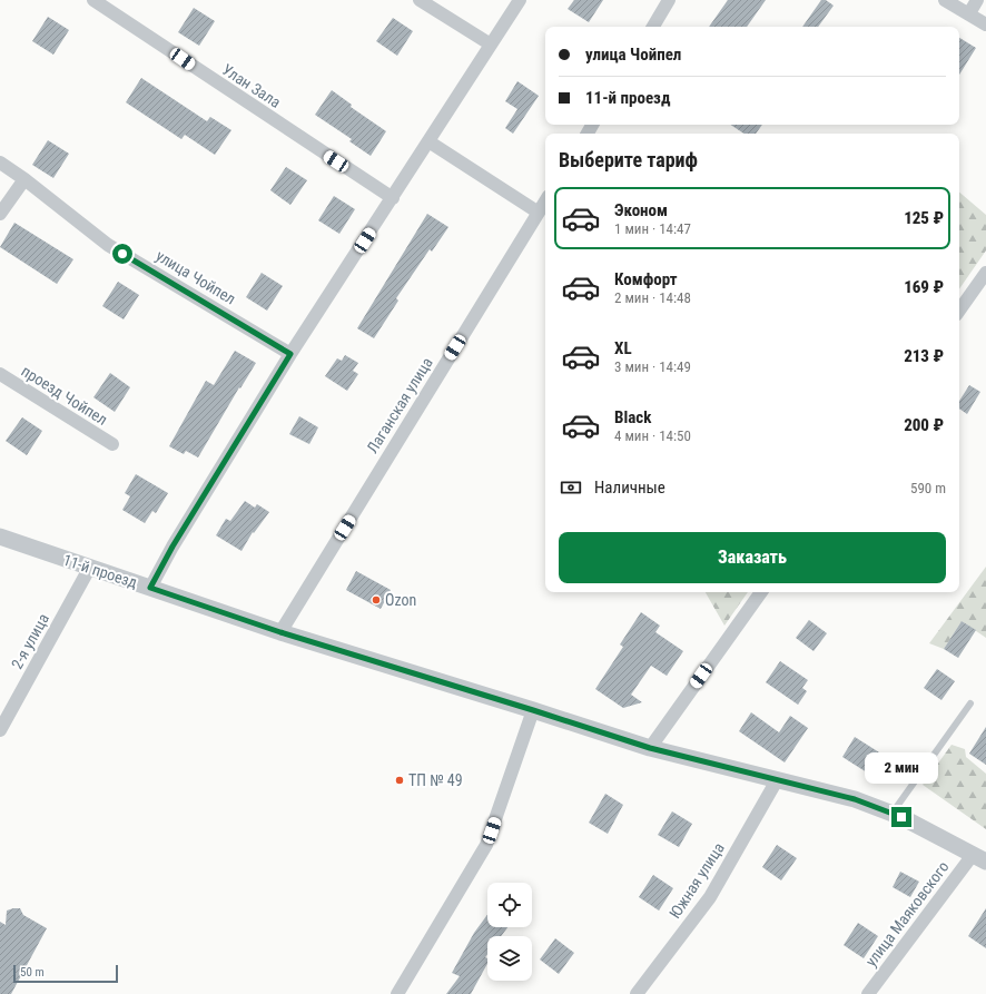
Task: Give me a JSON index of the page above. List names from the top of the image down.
{
  "streets": {
    "street": [
      "Улан Зала",
      "улица Чойпел",
      "проезд Чойпел",
      "Лаганская улица",
      "11-й проезд",
      "2-я улица",
      "Южная улица",
      "улица Маяковского"
    ]
  },
  "crossings": [
    ["Лаганская улица", "11-й проезд"],
    ["11-й проезд", "2-я улица"],
    ["11-й проезд", "Южная улица"],
    ["11-й проезд", "улица Маяковского"]
  ],
  "places": ["Ozon", "ТП № 49"],
  "scale_bar": "50 m",
  "page": {
    "banner": ["улица Чойпел", "11-й проезд"],
    "heading": "Выберите тариф",
    "list": [
      {
        "name": "Эконом",
        "note": "1 мин · 14:47",
        "value": "125 ₽"
      },
      {
        "name": "Комфорт",
        "note": "2 мин · 14:48",
        "value": "169 ₽"
      },
      {
        "name": "XL",
        "note": "3 мин · 14:49",
        "value": "213 ₽"
      },
      {
        "name": "Black",
        "note": "4 мин · 14:50",
        "value": "200 ₽"
      }
    ],
    "pay": ["Наличные", "590 m"],
    "buttons": "Заказать",
    "bubble": "2 мин",
    "scale": "50 m"
  }
}
